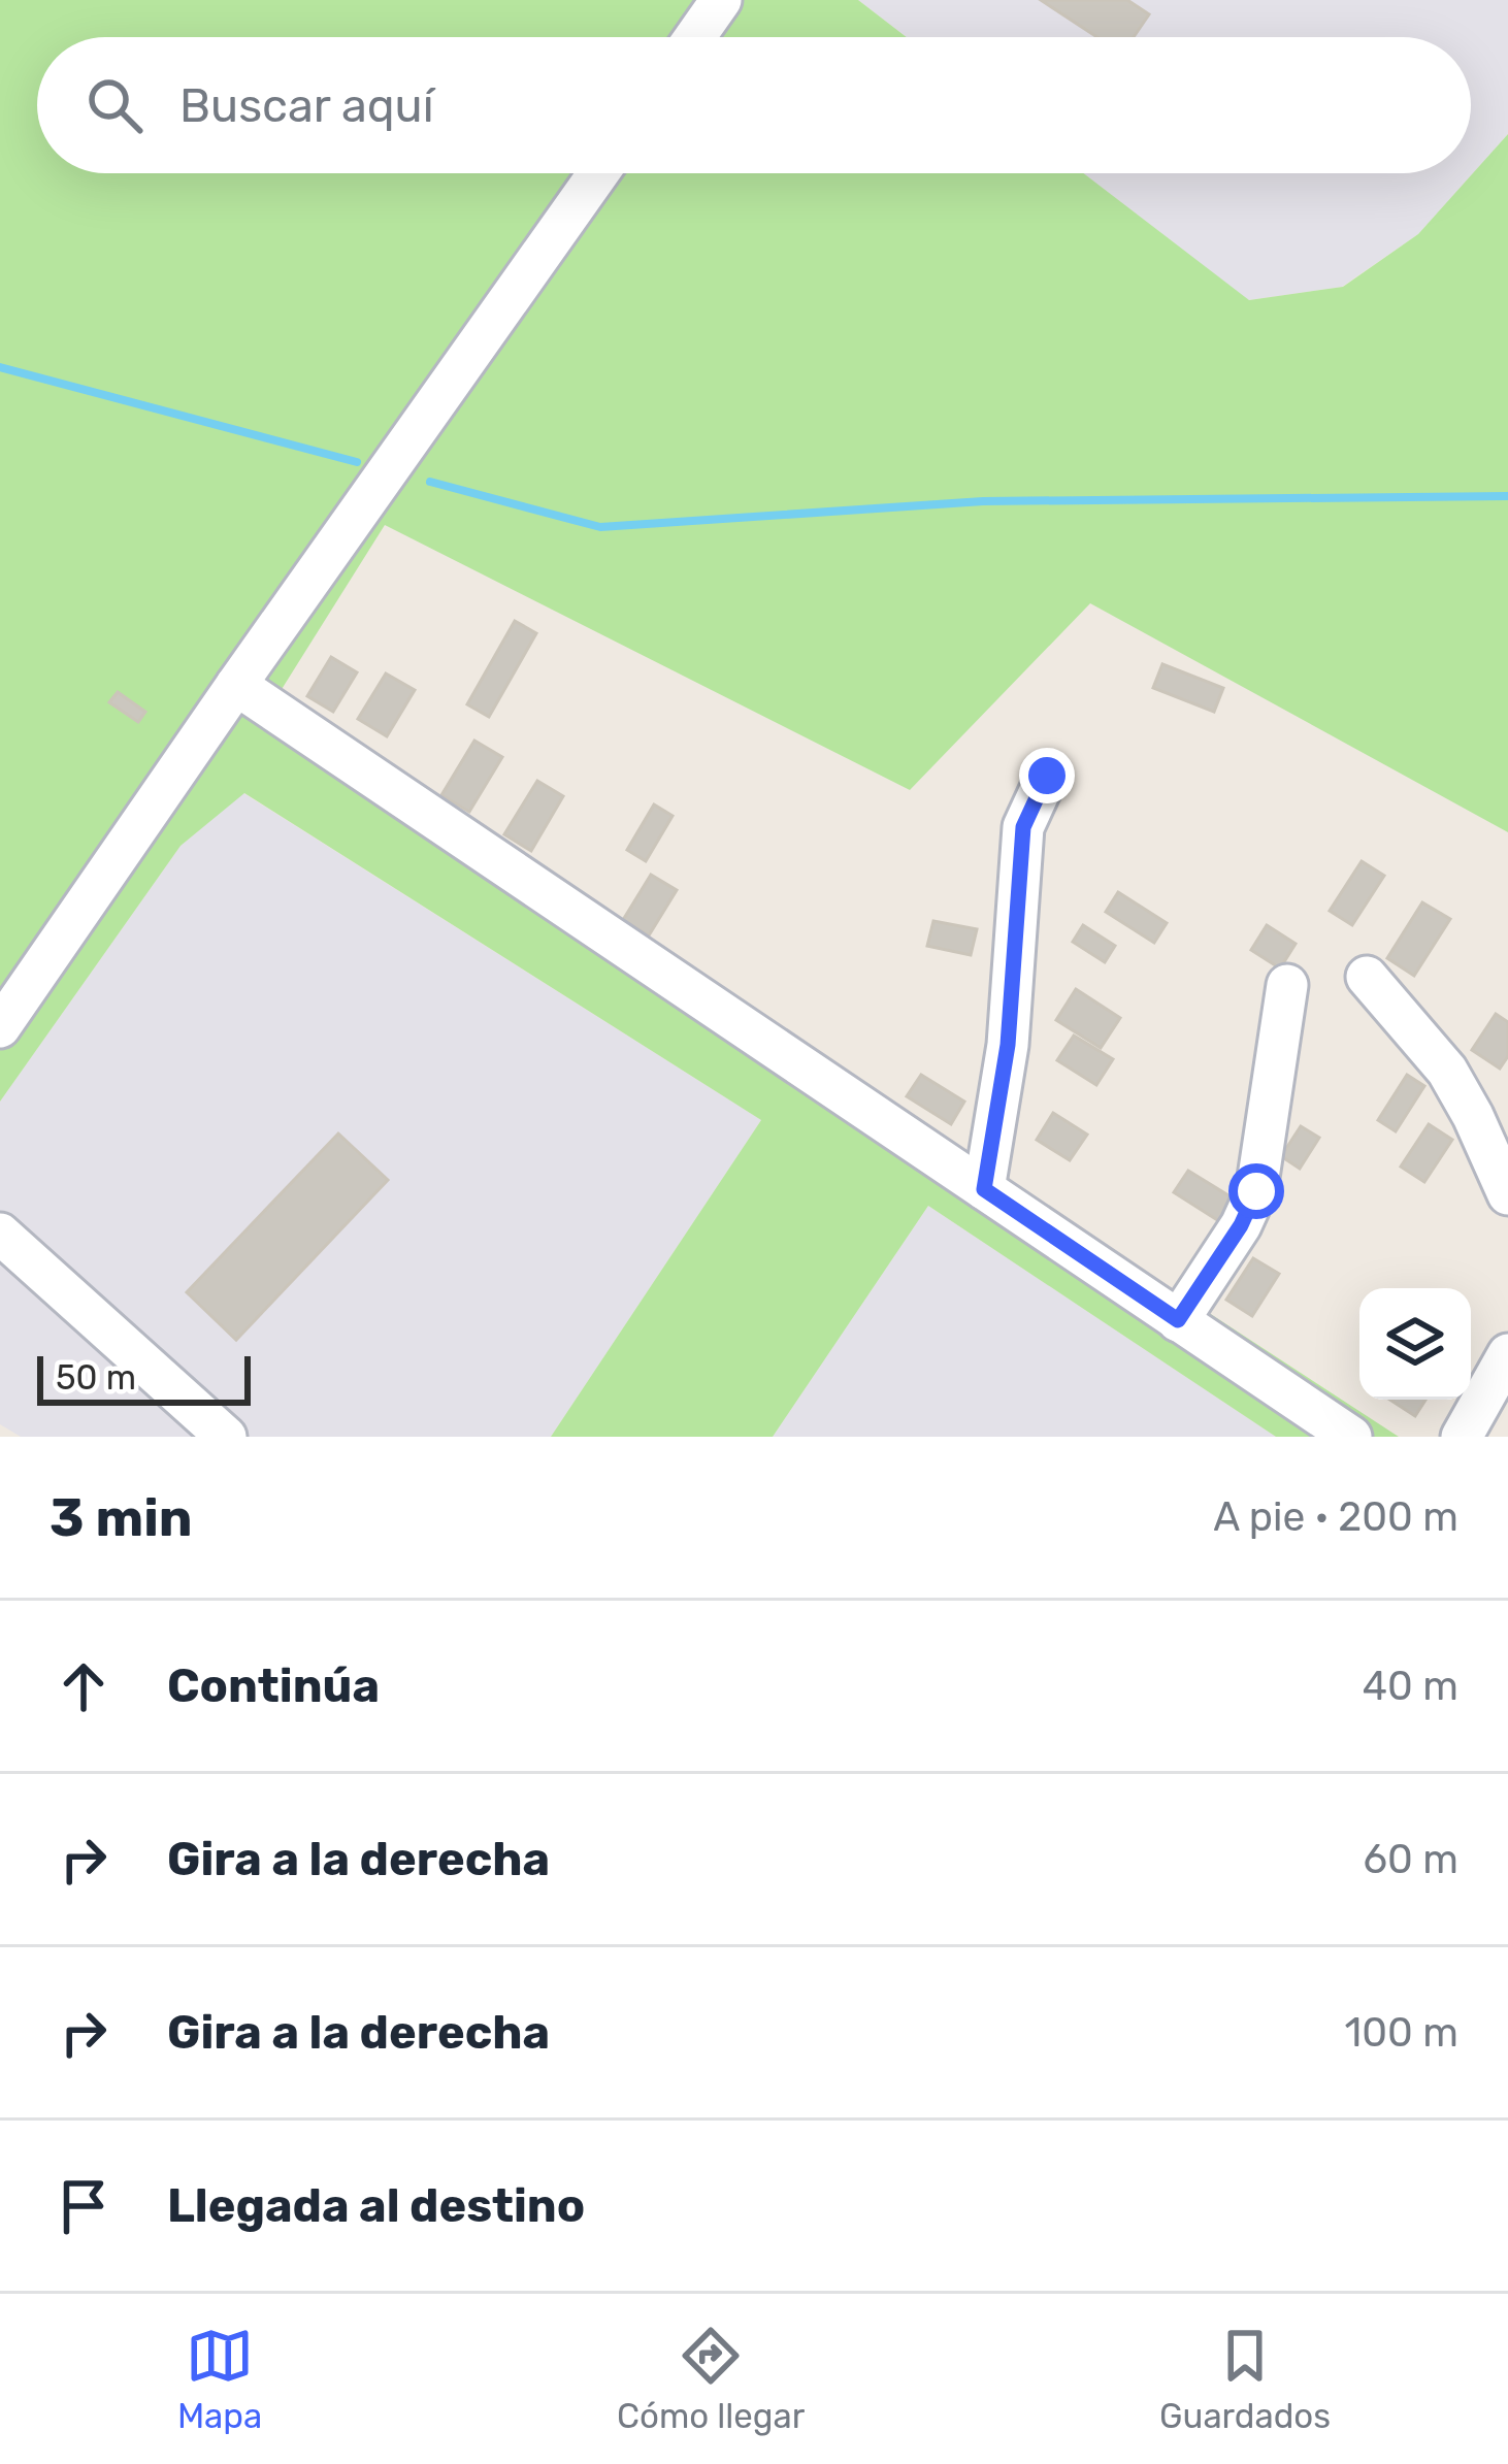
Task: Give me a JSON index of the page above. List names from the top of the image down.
{
  "scale_bar": "50 m",
  "page": {
    "search": "Buscar aquí",
    "scale": "50 m",
    "heading": ["3 min", "A pie · 200 m"],
    "list": [
      ["Continúa", "40 m"],
      ["Gira a la derecha", "60 m"],
      ["Gira a la derecha", "100 m"],
      "Llegada al destino"
    ],
    "nav": ["Mapa", "Cómo llegar", "Guardados"]
  }
}
